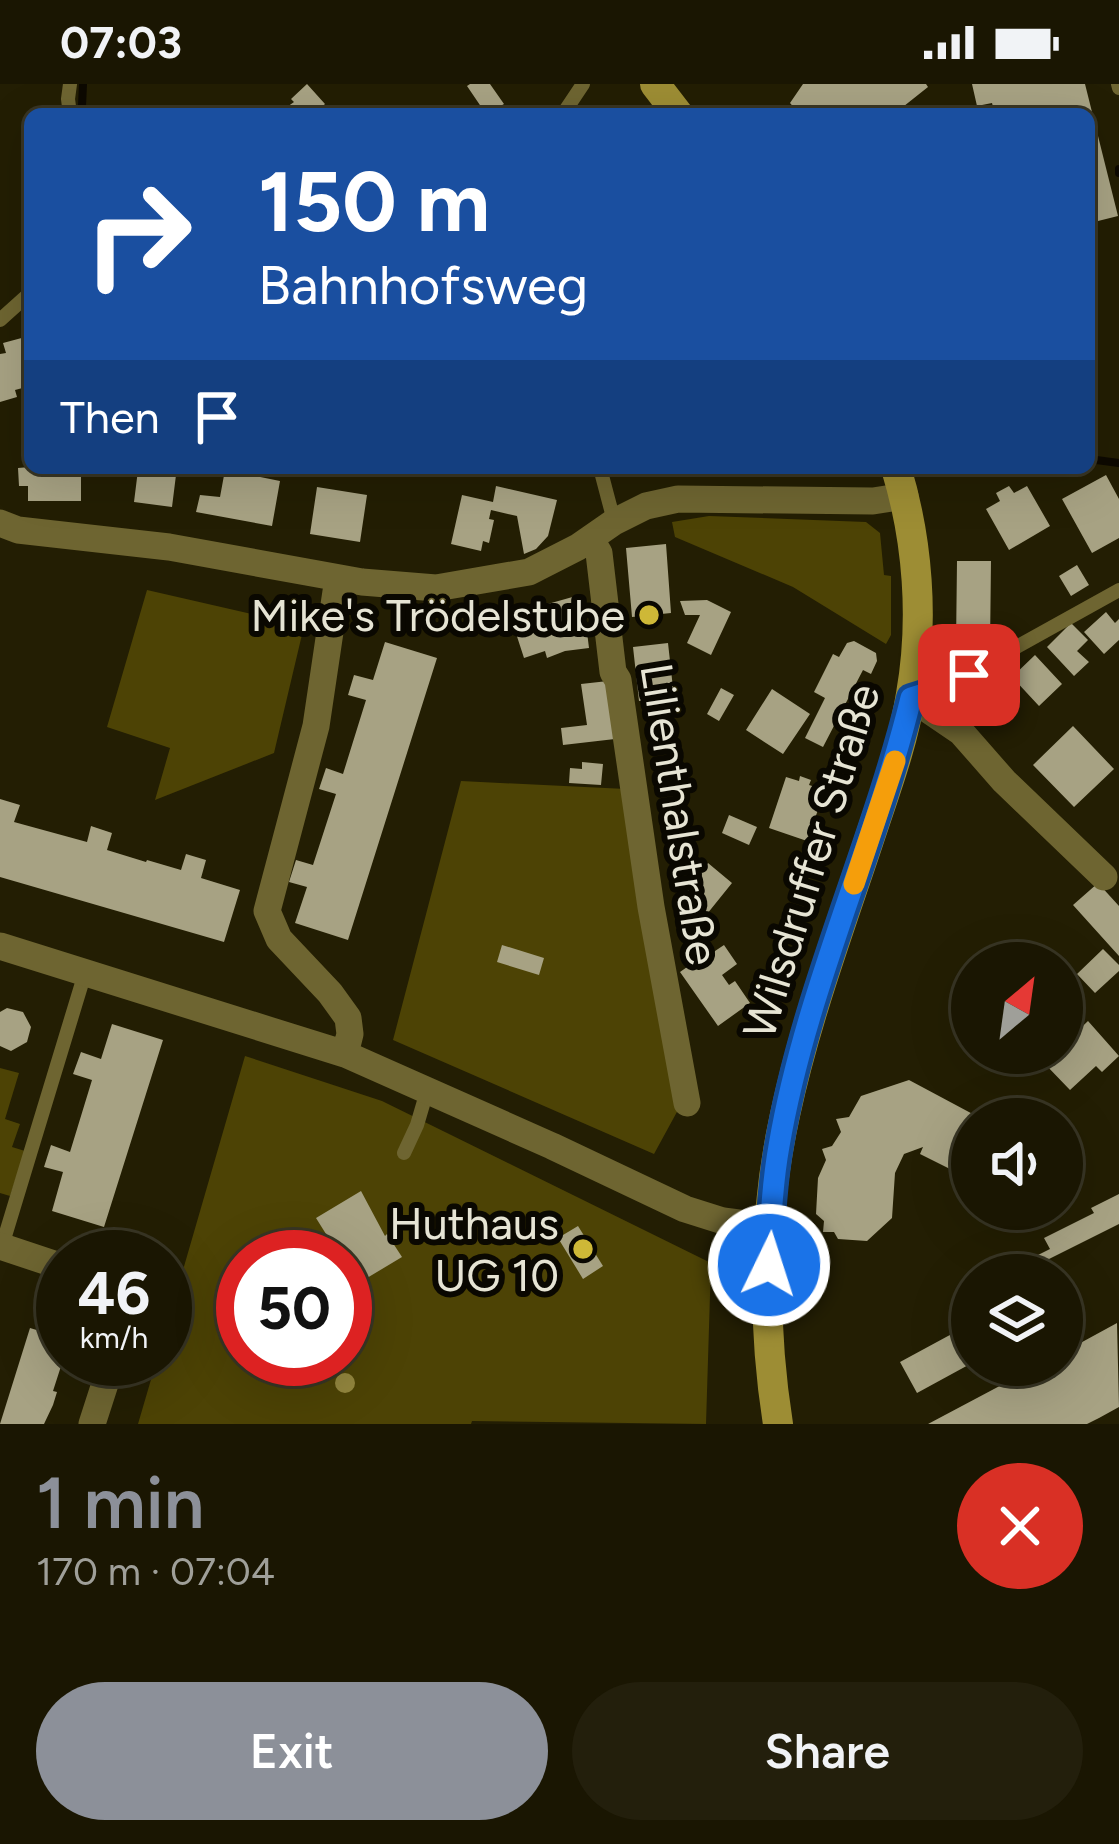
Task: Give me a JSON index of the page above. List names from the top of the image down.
{
  "streets": {
    "main road": ["Wilsdruffer Straße"],
    "street": ["Lilienthalstraße"]
  },
  "places": ["Mike's Trödelstube", "Huthaus UG 10"],
  "north": "top right",
  "page": {
    "status": "07:03",
    "turn": ["150 m", "Bahnhofsweg"],
    "then": "Then",
    "speed": "46 km/h",
    "limit": "50",
    "heading": ["1 min", "170 m · 07:04"],
    "buttons": ["Exit", "Share"]
  }
}
